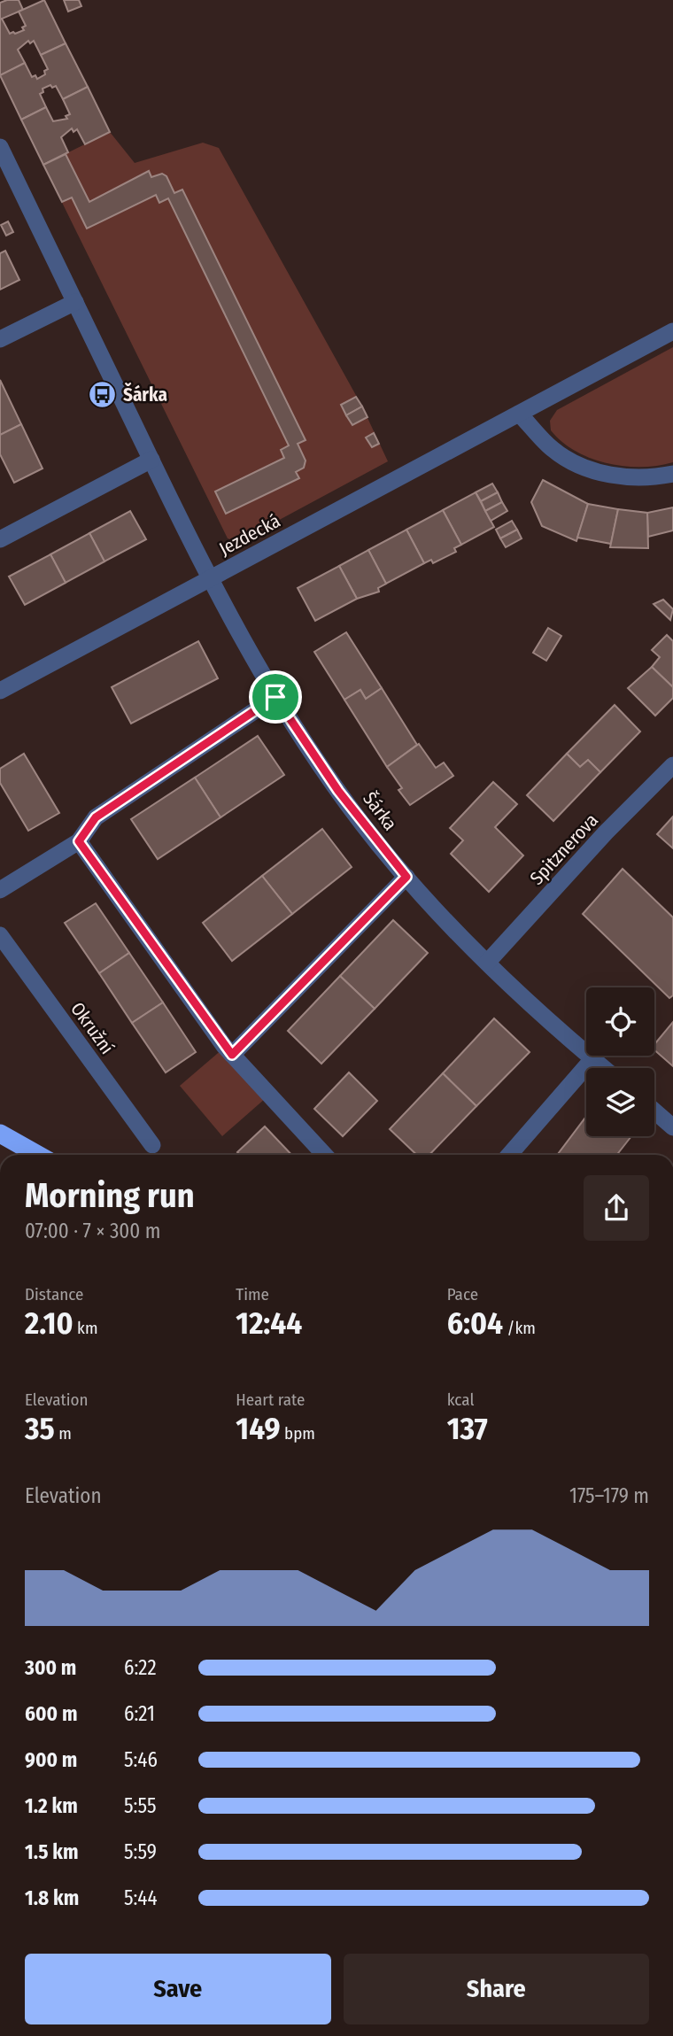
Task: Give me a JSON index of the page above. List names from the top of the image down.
{
  "streets": {
    "street": [
      "Jezdecká",
      "Šárka",
      "Spitznerova",
      "Okružní"
    ]
  },
  "crossings": [
    ["Jezdecká", "Šárka"],
    ["Šárka", "Spitznerova"]
  ],
  "places": {
    "bus stop": ["Šárka"]
  },
  "page": {
    "heading": ["Morning run", "07:00 · 7 × 300 m"],
    "stats": [
      ["Distance", "2.10 km"],
      ["Time", "12:44"],
      ["Pace", "6:04 /km"],
      ["Elevation", "35 m"],
      ["Heart rate", "149 bpm"],
      ["kcal", "137"]
    ],
    "chart": ["Elevation", "175–179 m"],
    "list": [
      {
        "name": "300 m",
        "note": "6:22"
      },
      {
        "name": "600 m",
        "note": "6:21"
      },
      {
        "name": "900 m",
        "note": "5:46"
      },
      {
        "name": "1.2 km",
        "note": "5:55"
      },
      {
        "name": "1.5 km",
        "note": "5:59"
      },
      {
        "name": "1.8 km",
        "note": "5:44"
      }
    ],
    "buttons": ["Save", "Share"]
  }
}
